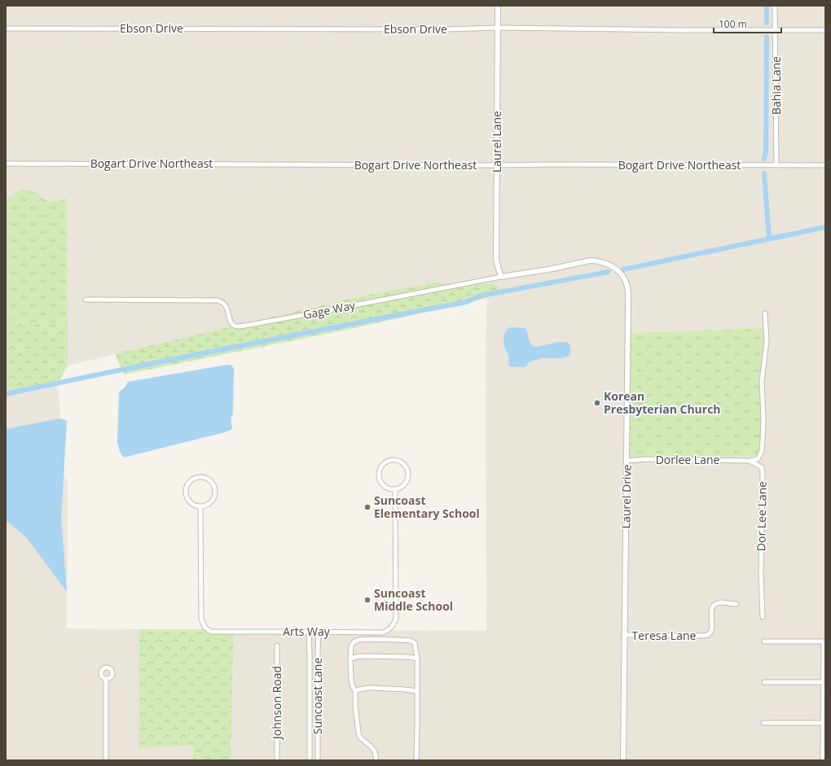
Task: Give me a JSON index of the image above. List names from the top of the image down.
{
  "streets": {
    "street": [
      "Ebson Drive",
      "Bahia Lane",
      "Laurel Lane",
      "Bogart Drive Northeast",
      "Gage Way",
      "Dorlee Lane",
      "Laurel Drive",
      "Dor Lee Lane",
      "Arts Way",
      "Teresa Lane",
      "Suncoast Lane",
      "Johnson Road"
    ]
  },
  "crossings": [
    ["Ebson Drive", "Bahia Lane"],
    ["Ebson Drive", "Laurel Lane"],
    ["Bahia Lane", "Bogart Drive Northeast"],
    ["Laurel Lane", "Bogart Drive Northeast"],
    ["Laurel Lane", "Gage Way"],
    ["Gage Way", "Laurel Drive"],
    ["Dorlee Lane", "Laurel Drive"],
    ["Dorlee Lane", "Dor Lee Lane"],
    ["Laurel Drive", "Teresa Lane"],
    ["Arts Way", "Suncoast Lane"]
  ],
  "places": ["Korean Presbyterian Church", "Suncoast Elementary School", "Suncoast Middle School"],
  "scale_bar": "100 m"
}
